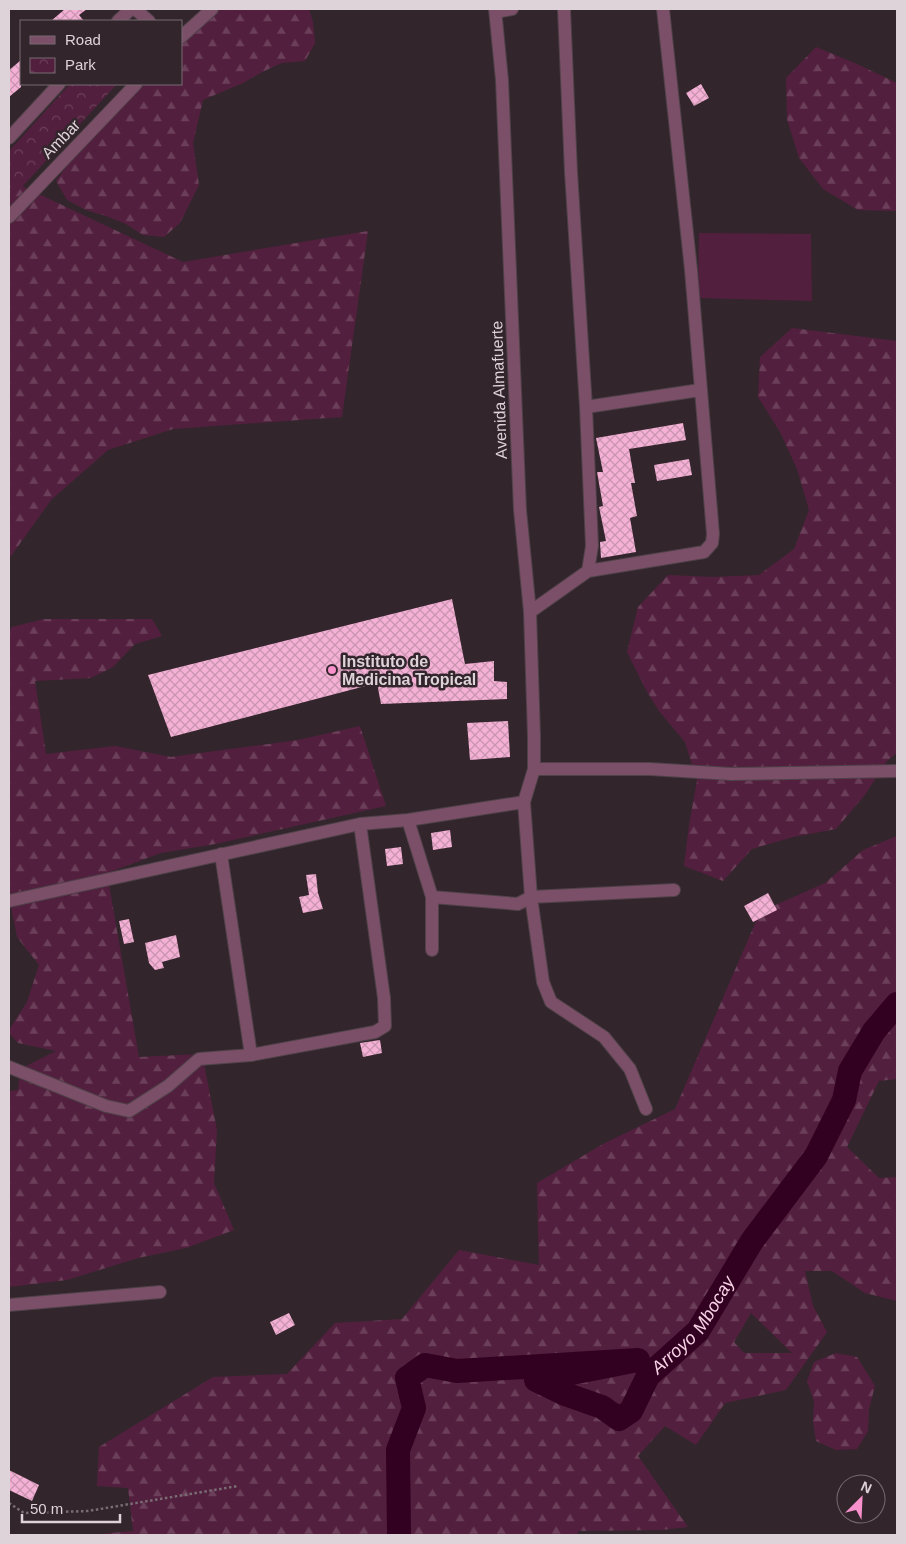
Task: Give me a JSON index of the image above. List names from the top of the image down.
{
  "streets": {
    "street": ["Ambar", "Avenida Almafuerte"]
  },
  "water": ["Arroyo Mbocay"],
  "places": ["Instituto de Medicina Tropical"],
  "legend": ["Road", "Park"],
  "scale_bar": "50 m",
  "north": "top right"
}
